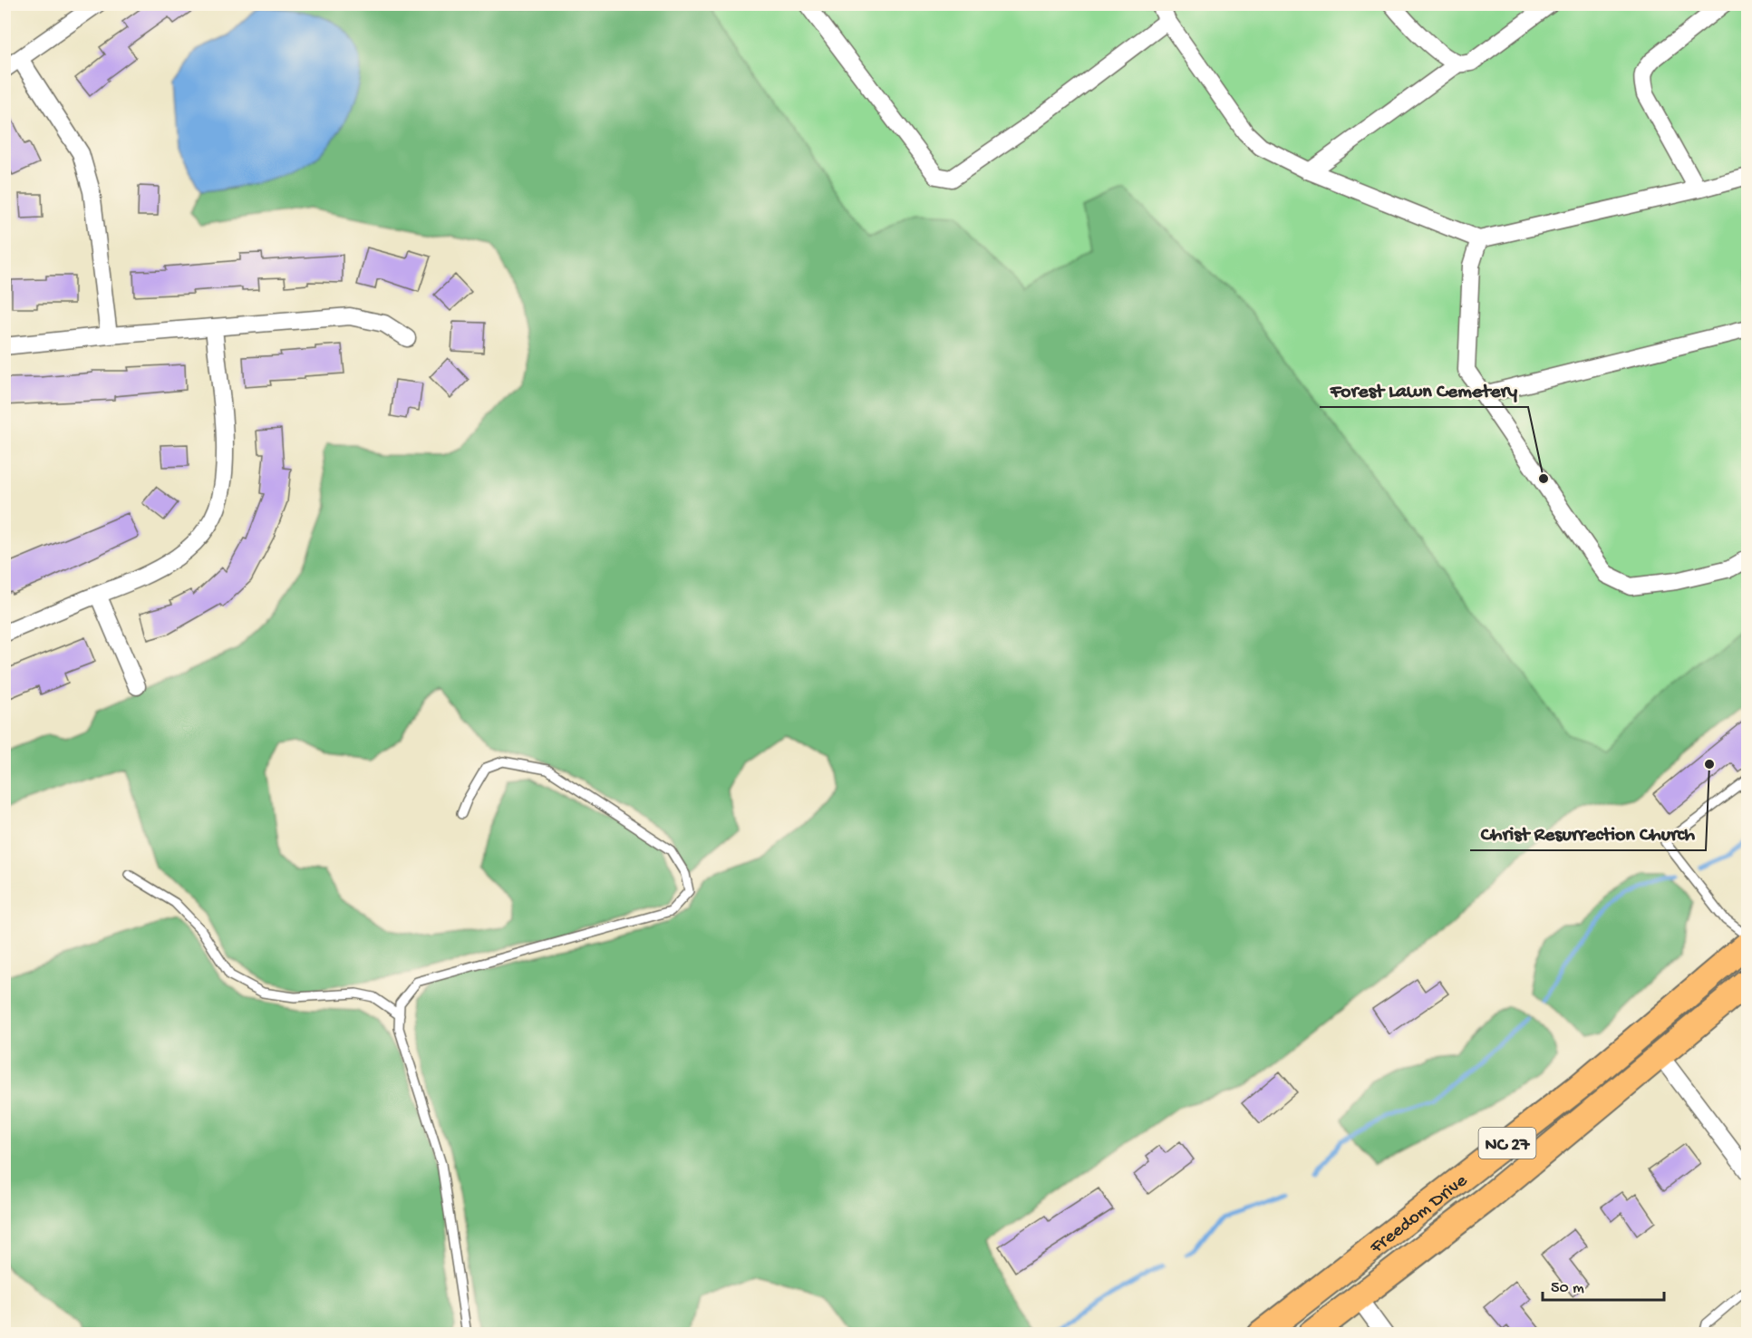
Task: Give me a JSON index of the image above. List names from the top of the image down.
{
  "streets": {
    "main road": ["NC 27", "Freedom Drive"]
  },
  "places": ["Forest Lawn Cemetery", "Christ Resurrection Church"],
  "scale_bar": "50 m"
}
